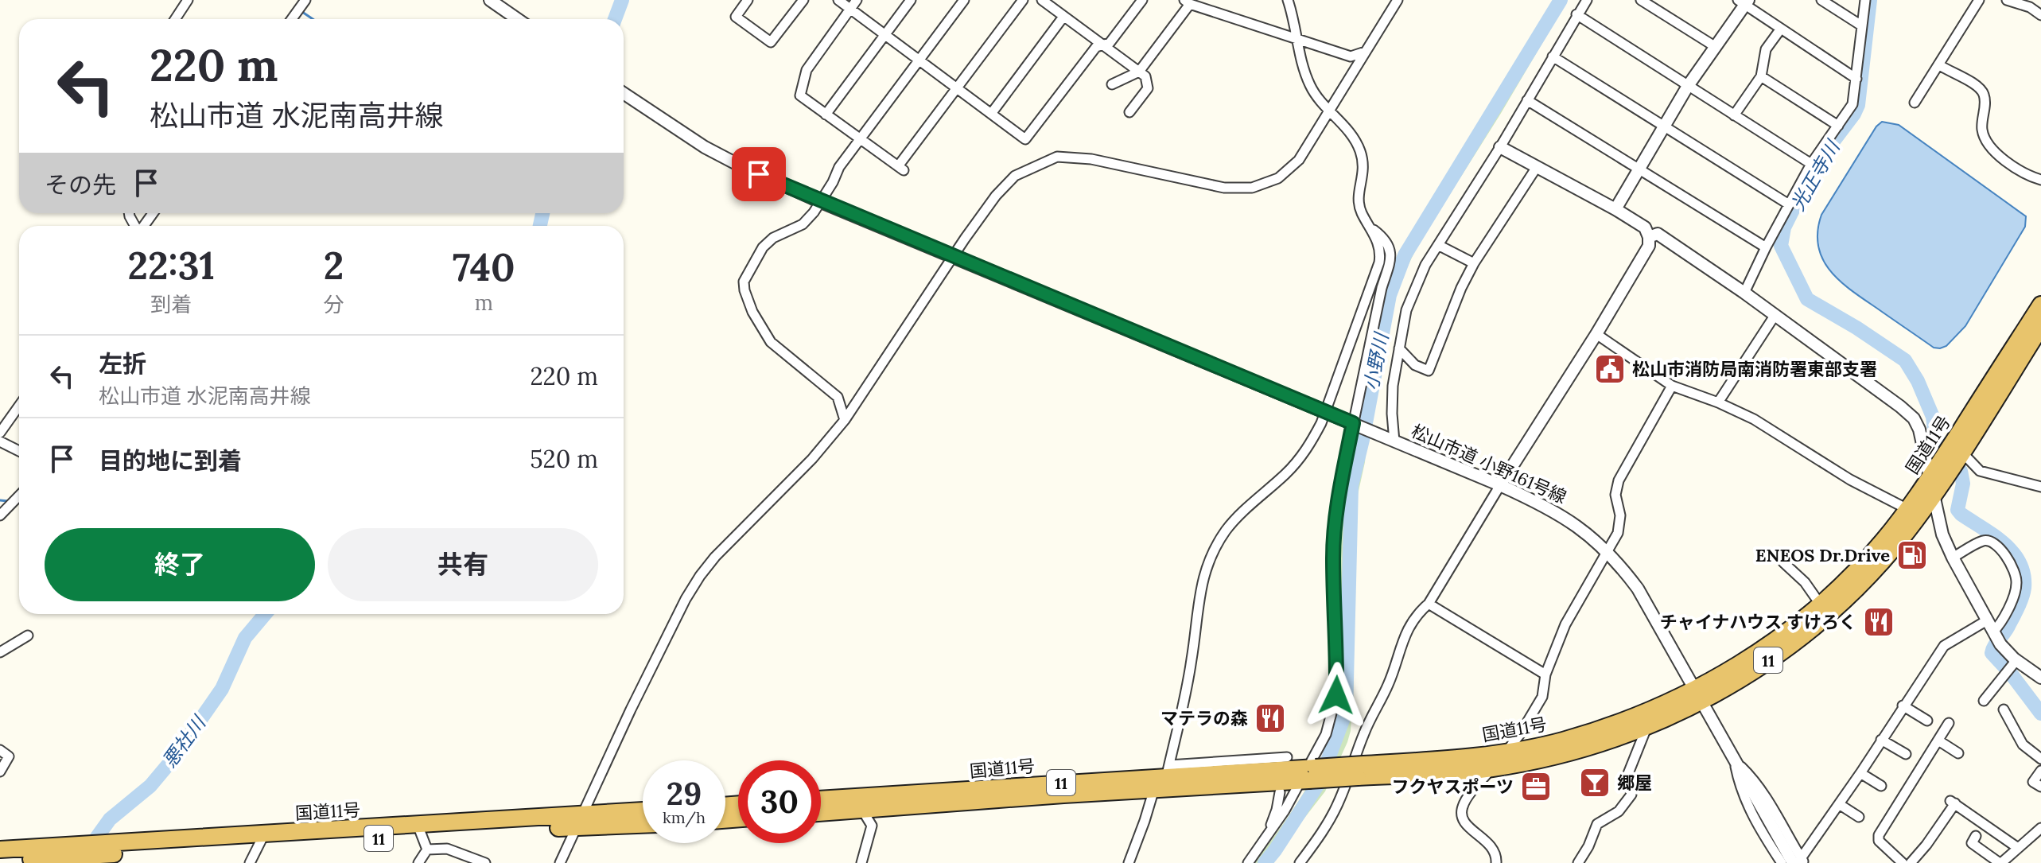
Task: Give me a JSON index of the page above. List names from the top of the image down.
{
  "streets": {
    "highway": ["国道11号", "11"],
    "street": ["松山市道 小野161号線"]
  },
  "crossings": [
    ["国道11号", "松山市道 小野161号線"]
  ],
  "water": ["光正寺川", "小野川", "悪社川"],
  "places": {
    "public building": ["松山市消防局南消防署東部支署"],
    "fuel station": ["ENEOS Dr.Drive"],
    "restaurant": ["チャイナハウス すけろく", "マテラの森"],
    "bar": ["郷屋"],
    "office": ["フクヤスポーツ"]
  },
  "page": {
    "turn": ["220 m", "松山市道 水泥南高井線"],
    "then": "その先",
    "eta": [
      "22:31",
      "到着",
      "2",
      "分",
      "740",
      "m"
    ],
    "list": [
      {
        "name": "左折",
        "note": "松山市道 水泥南高井線",
        "value": "220 m"
      },
      {
        "name": "目的地に到着",
        "value": "520 m"
      }
    ],
    "buttons": ["終了", "共有"],
    "speed": "29 km/h",
    "limit": "30"
  }
}
